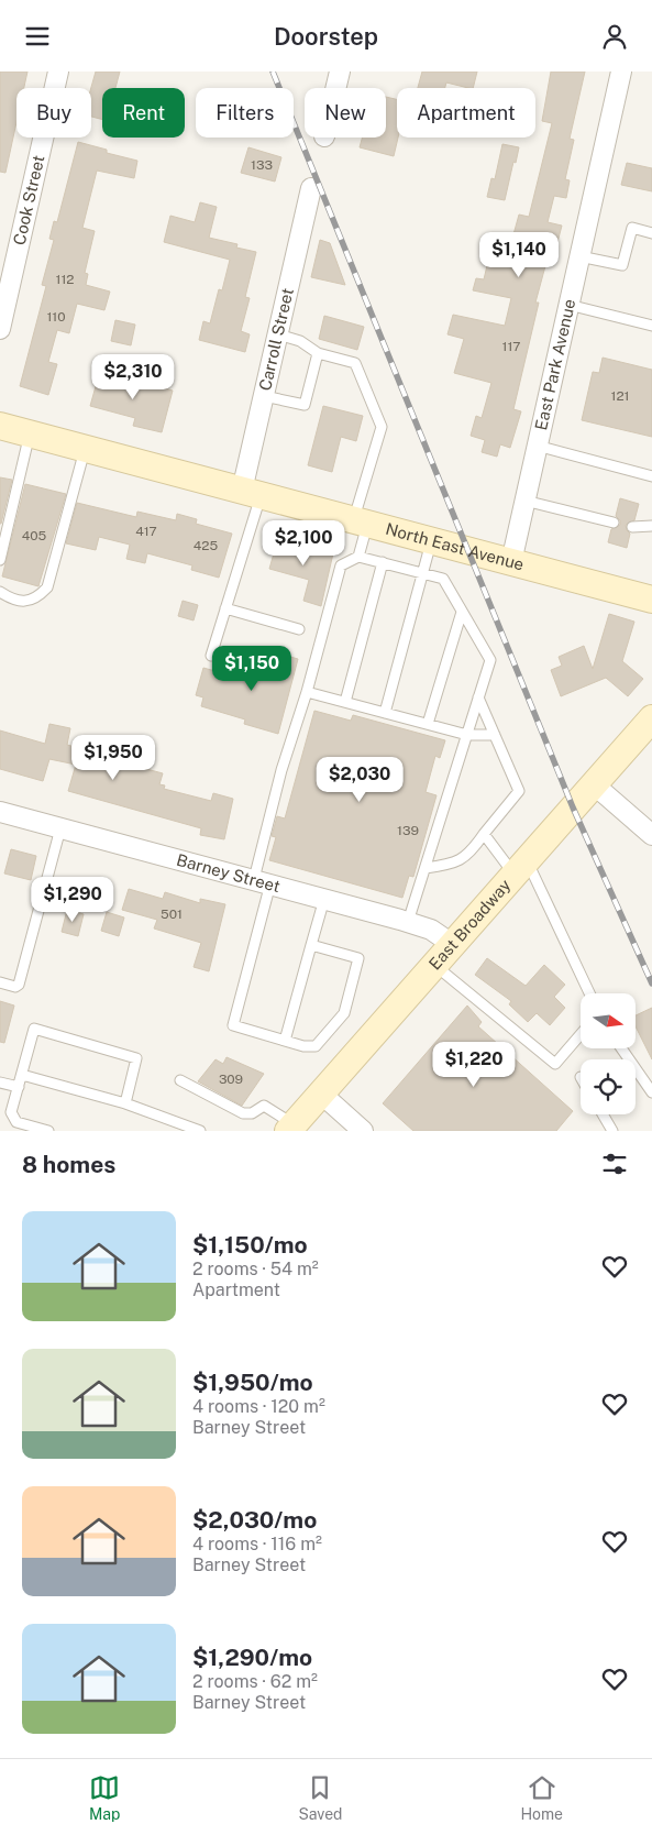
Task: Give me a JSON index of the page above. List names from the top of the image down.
{
  "streets": {
    "main road": ["North East Avenue", "East Broadway"],
    "street": [
      "Cook Street",
      "Carroll Street",
      "East Park Avenue",
      "Barney Street"
    ]
  },
  "crossings": [
    ["Carroll Street", "North East Avenue"],
    ["East Park Avenue", "North East Avenue"],
    ["Barney Street", "East Broadway"]
  ],
  "house_numbers": [
    "133",
    "112",
    "110",
    "117",
    "121",
    "417",
    "405",
    "425",
    "139",
    "501",
    "309"
  ],
  "north": "right",
  "page": {
    "header": "Doorstep",
    "chip": [
      "Buy",
      "Rent",
      "Filters",
      "New",
      "Apartment"
    ],
    "price": [
      "$1,140",
      "$2,310",
      "$2,100",
      "$1,150",
      "$1,950",
      "$2,030",
      "$1,290",
      "$1,220"
    ],
    "heading": "8 homes",
    "list": [
      {
        "name": "$1,150/mo",
        "note": "2 rooms · 54 m² · Apartment"
      },
      {
        "name": "$1,950/mo",
        "note": "4 rooms · 120 m² · Barney Street"
      },
      {
        "name": "$2,030/mo",
        "note": "4 rooms · 116 m² · Barney Street"
      },
      {
        "name": "$1,290/mo",
        "note": "2 rooms · 62 m² · Barney Street"
      }
    ],
    "tabs": ["Map", "Saved", "Home"]
  }
}
